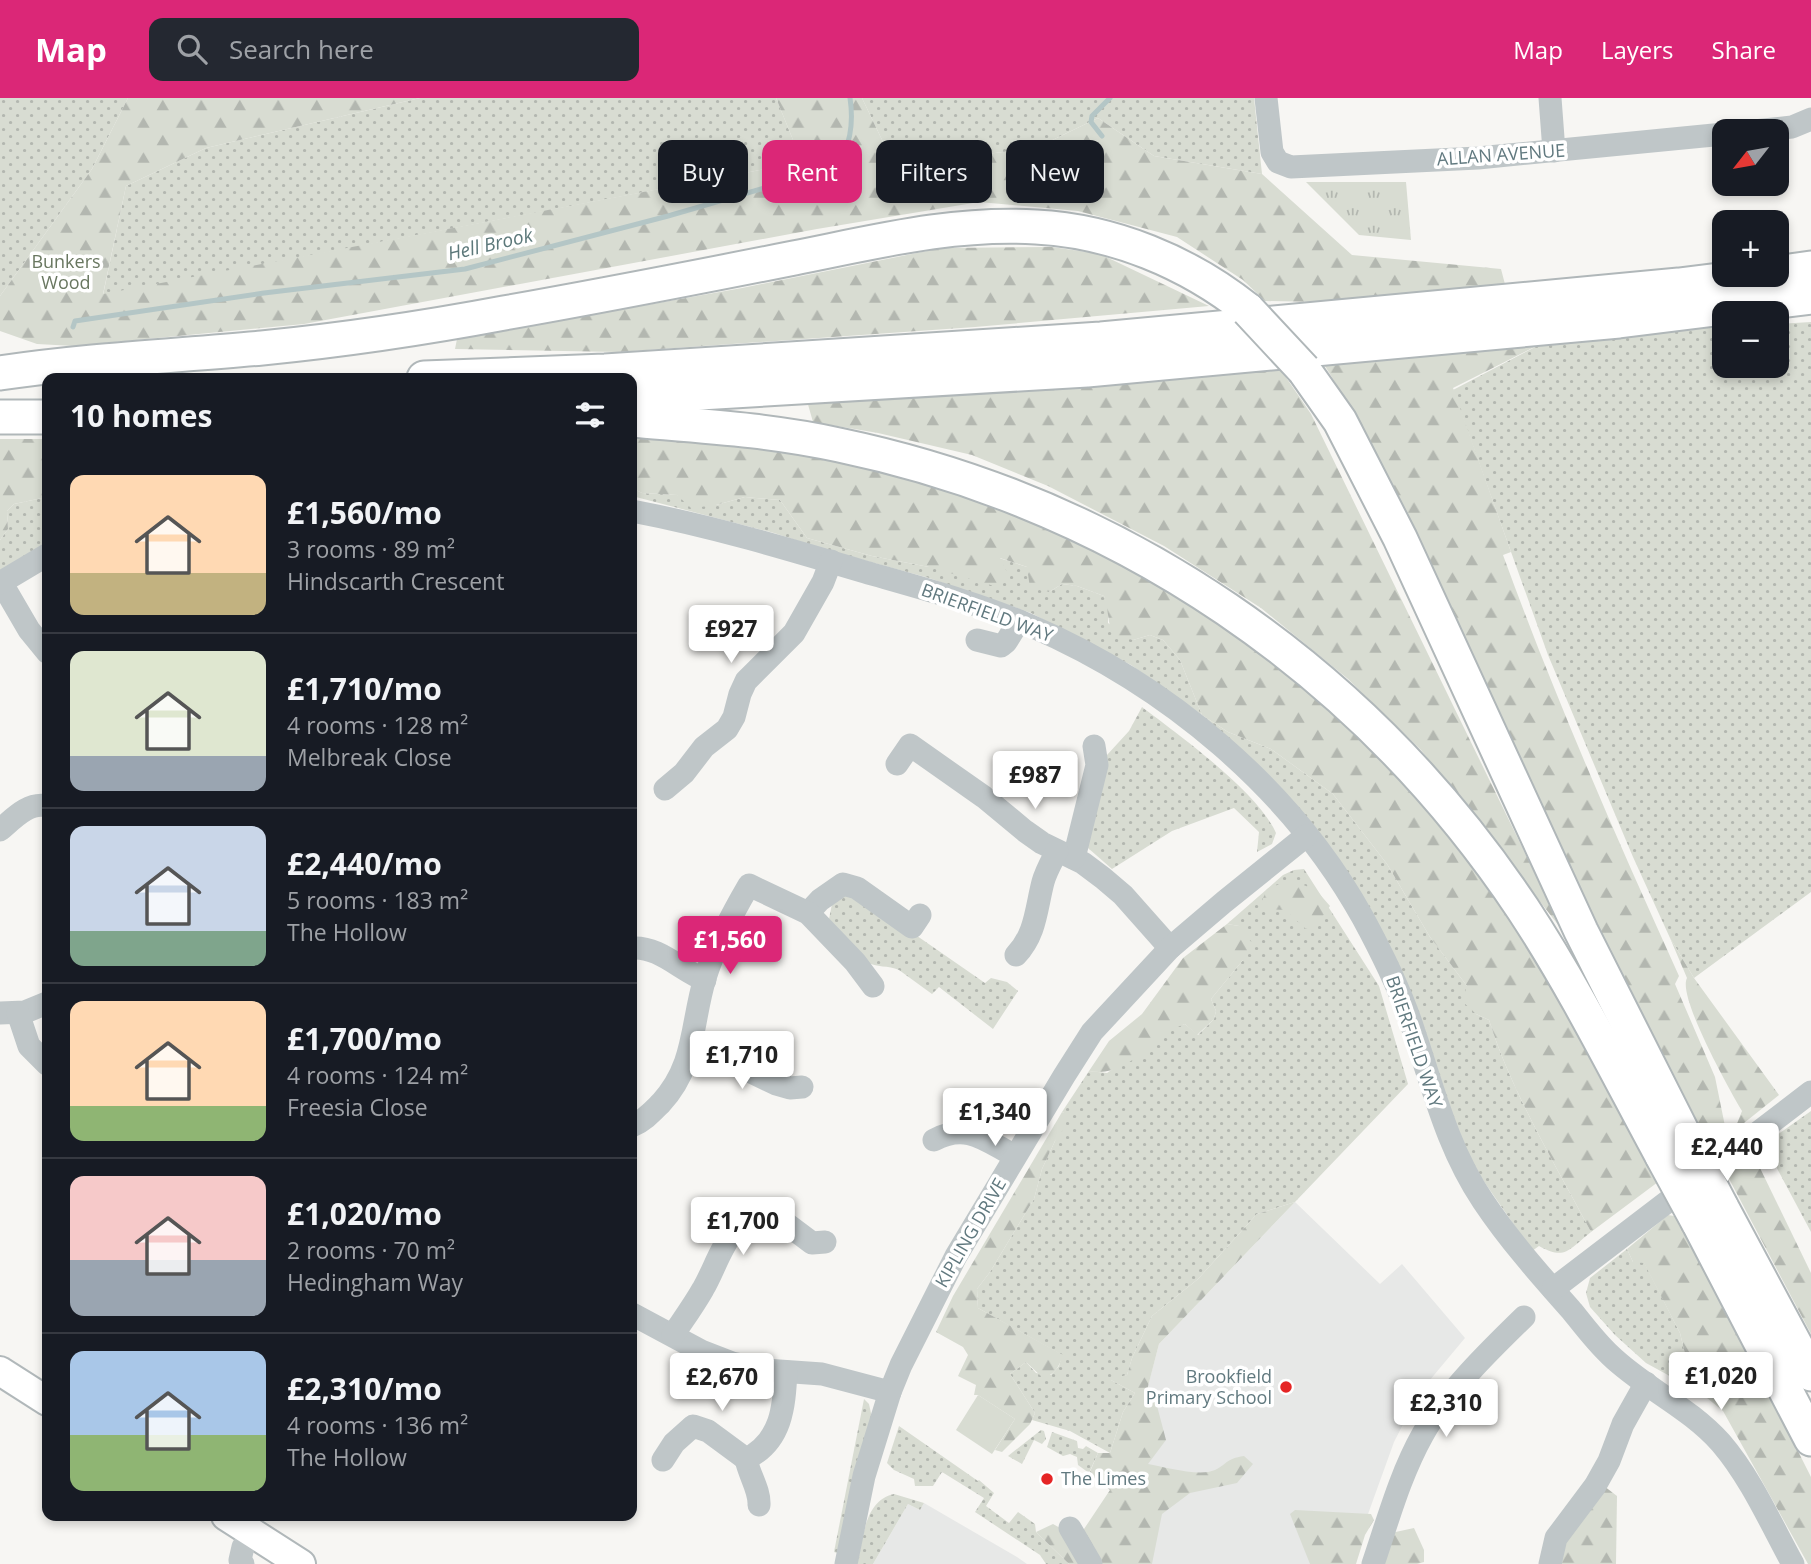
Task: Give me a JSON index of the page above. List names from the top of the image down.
{
  "streets": {
    "street": ["ALLAN AVENUE", "BRIERFIELD WAY", "KIPLING DRIVE"]
  },
  "crossings": [
    ["BRIERFIELD WAY", "KIPLING DRIVE"]
  ],
  "water": ["Hell Brook"],
  "parks": ["Bunkers Wood"],
  "places": ["Brookfield Primary School", "The Limes"],
  "north": "bottom left",
  "page": {
    "header": "Map",
    "search": "Search here",
    "nav": ["Map", "Layers", "Share"],
    "map_buttons": ["+", "−"],
    "chip": [
      "Buy",
      "Rent",
      "Filters",
      "New"
    ],
    "heading": "10 homes",
    "list": [
      {
        "name": "£1,560/mo",
        "note": "3 rooms · 89 m² · Hindscarth Crescent"
      },
      {
        "name": "£1,710/mo",
        "note": "4 rooms · 128 m² · Melbreak Close"
      },
      {
        "name": "£2,440/mo",
        "note": "5 rooms · 183 m² · The Hollow"
      },
      {
        "name": "£1,700/mo",
        "note": "4 rooms · 124 m² · Freesia Close"
      },
      {
        "name": "£1,020/mo",
        "note": "2 rooms · 70 m² · Hedingham Way"
      },
      {
        "name": "£2,310/mo",
        "note": "4 rooms · 136 m² · The Hollow"
      }
    ],
    "price": [
      "£927",
      "£987",
      "£1,560",
      "£1,710",
      "£1,340",
      "£2,440",
      "£1,700",
      "£1,020",
      "£2,670",
      "£2,310"
    ]
  }
}
